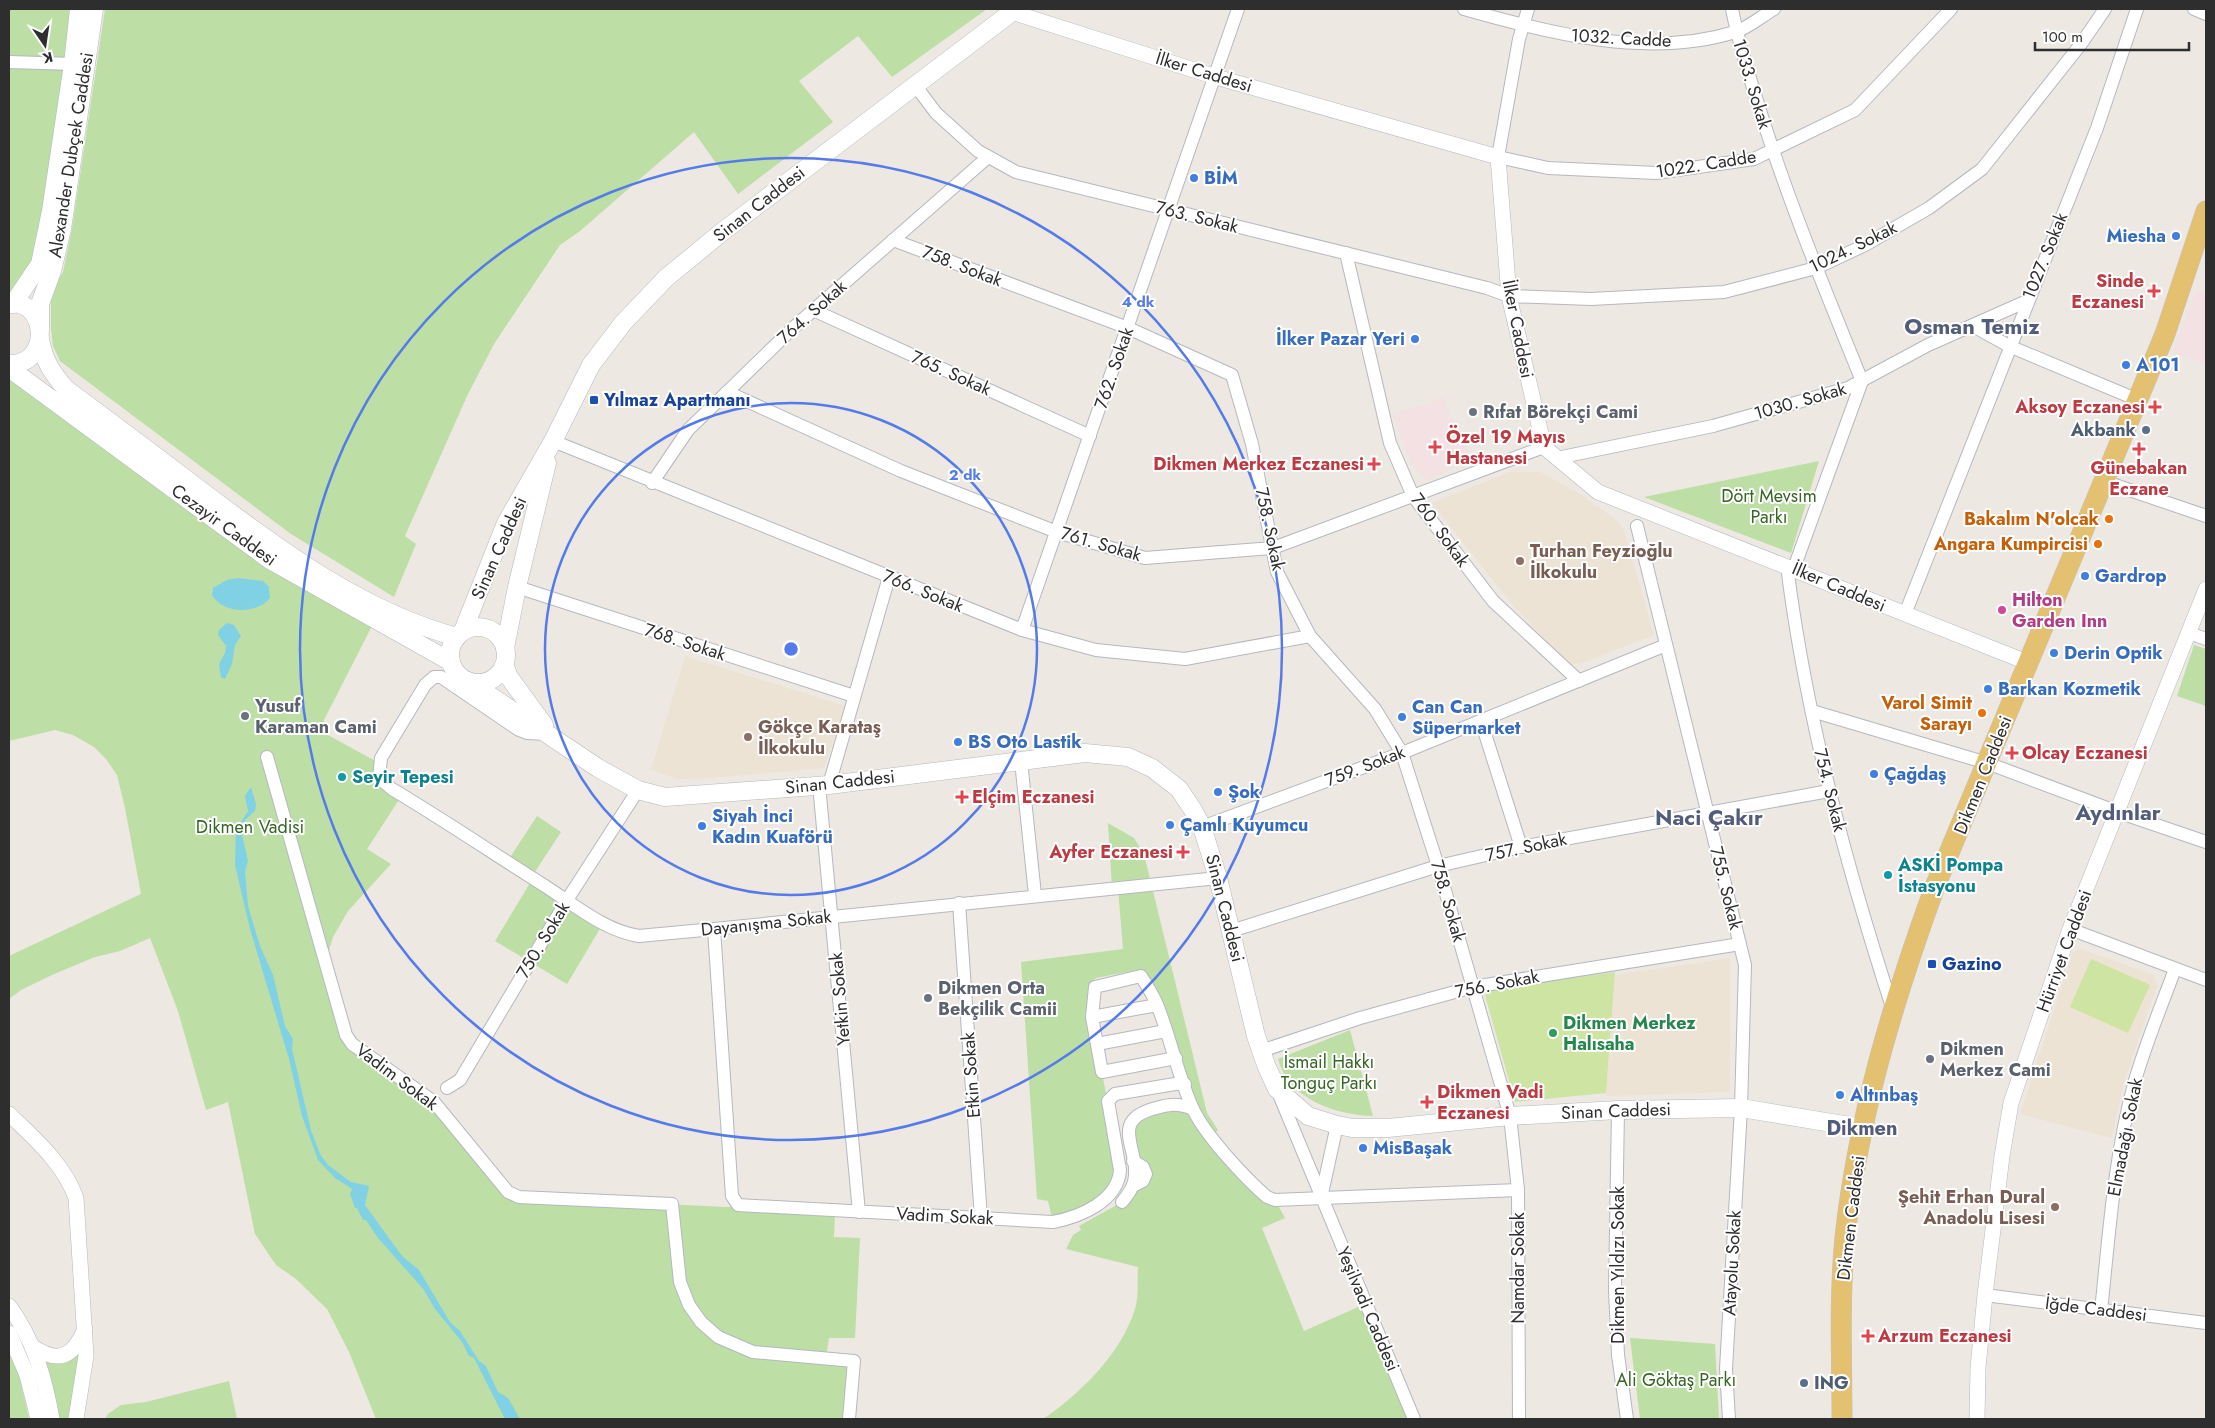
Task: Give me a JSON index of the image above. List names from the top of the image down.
{
  "streets": {
    "main road": [
      "Alexander Dubçek Caddesi",
      "Sinan Caddesi",
      "Cezayir Caddesi",
      "Dikmen Caddesi"
    ],
    "street": [
      "1032. Cadde",
      "İlker Caddesi",
      "1033. Sokak",
      "1022. Cadde",
      "763. Sokak",
      "1024. Sokak",
      "1027. Sokak",
      "758. Sokak",
      "764. Sokak",
      "762. Sokak",
      "765. Sokak",
      "1030. Sokak",
      "760. Sokak",
      "761. Sokak",
      "766. Sokak",
      "768. Sokak",
      "759. Sokak",
      "754. Sokak",
      "757. Sokak",
      "755. Sokak",
      "Dayanışma Sokak",
      "750. Sokak",
      "Hürriyet Caddesi",
      "756. Sokak",
      "Yetkin Sokak",
      "Etkin Sokak",
      "Vadim Sokak",
      "Elmadağı Sokak",
      "Atayolu Sokak",
      "Dikmen Yıldızı Sokak",
      "Namdar Sokak",
      "Yeşilvadi Caddesi",
      "İğde Caddesi"
    ]
  },
  "crossings": [
    ["1032. Cadde", "1033. Sokak"],
    ["İlker Caddesi", "1022. Cadde"],
    ["İlker Caddesi", "Sinan Caddesi"],
    ["İlker Caddesi", "763. Sokak"],
    ["İlker Caddesi", "1024. Sokak"],
    ["İlker Caddesi", "1027. Sokak"],
    ["İlker Caddesi", "762. Sokak"],
    ["İlker Caddesi", "1030. Sokak"],
    ["İlker Caddesi", "761. Sokak"],
    ["İlker Caddesi", "Dikmen Caddesi"],
    ["İlker Caddesi", "754. Sokak"],
    ["1033. Sokak", "1022. Cadde"],
    ["1033. Sokak", "1024. Sokak"],
    ["1033. Sokak", "1030. Sokak"],
    ["Alexander Dubçek Caddesi", "Cezayir Caddesi"],
    ["Sinan Caddesi", "763. Sokak"],
    ["Sinan Caddesi", "758. Sokak"],
    ["Sinan Caddesi", "Cezayir Caddesi"],
    ["Sinan Caddesi", "766. Sokak"],
    ["Sinan Caddesi", "768. Sokak"],
    ["Sinan Caddesi", "759. Sokak"],
    ["Sinan Caddesi", "Dikmen Caddesi"],
    ["Sinan Caddesi", "757. Sokak"],
    ["Sinan Caddesi", "755. Sokak"],
    ["Sinan Caddesi", "Dayanışma Sokak"],
    ["Sinan Caddesi", "750. Sokak"],
    ["Sinan Caddesi", "756. Sokak"],
    ["Sinan Caddesi", "Yetkin Sokak"],
    ["Sinan Caddesi", "Atayolu Sokak"],
    ["Sinan Caddesi", "Dikmen Yıldızı Sokak"],
    ["Sinan Caddesi", "Namdar Sokak"],
    ["Sinan Caddesi", "Yeşilvadi Caddesi"],
    ["763. Sokak", "1024. Sokak"],
    ["763. Sokak", "764. Sokak"],
    ["763. Sokak", "762. Sokak"],
    ["763. Sokak", "760. Sokak"],
    ["1027. Sokak", "1030. Sokak"],
    ["758. Sokak", "764. Sokak"],
    ["758. Sokak", "762. Sokak"],
    ["758. Sokak", "761. Sokak"],
    ["758. Sokak", "766. Sokak"],
    ["758. Sokak", "759. Sokak"],
    ["758. Sokak", "757. Sokak"],
    ["758. Sokak", "756. Sokak"],
    ["758. Sokak", "Namdar Sokak"],
    ["764. Sokak", "765. Sokak"],
    ["764. Sokak", "761. Sokak"],
    ["764. Sokak", "766. Sokak"],
    ["762. Sokak", "765. Sokak"],
    ["762. Sokak", "761. Sokak"],
    ["762. Sokak", "766. Sokak"],
    ["760. Sokak", "761. Sokak"],
    ["760. Sokak", "759. Sokak"],
    ["759. Sokak", "755. Sokak"],
    ["Dikmen Caddesi", "754. Sokak"],
    ["754. Sokak", "757. Sokak"],
    ["757. Sokak", "755. Sokak"],
    ["755. Sokak", "756. Sokak"],
    ["755. Sokak", "Atayolu Sokak"],
    ["Dayanışma Sokak", "750. Sokak"],
    ["Dayanışma Sokak", "Yetkin Sokak"],
    ["Dayanışma Sokak", "Etkin Sokak"],
    ["Dayanışma Sokak", "Vadim Sokak"],
    ["Hürriyet Caddesi", "İğde Caddesi"],
    ["Yetkin Sokak", "Vadim Sokak"],
    ["Etkin Sokak", "Vadim Sokak"],
    ["Elmadağı Sokak", "İğde Caddesi"]
  ],
  "districts": [
    "Osman Temiz",
    "Aydınlar",
    "Naci Çakır",
    "Dikmen"
  ],
  "parks": [
    "Dört Mevsim Parkı",
    "Dikmen Vadisi",
    "İsmail Hakkı Tonguç Parkı",
    "Ali Göktaş Parkı"
  ],
  "places": {
    "other": [
      "BİM",
      "Miesha",
      "İlker Pazar Yeri",
      "A101",
      "Rıfat Börekçi Cami",
      "Akbank",
      "Bakalım N'olcak",
      "Angara Kumpircisi",
      "Turhan Feyzioğlu İlkokulu",
      "Gardrop",
      "Hilton Garden Inn",
      "Derin Optik",
      "Barkan Kozmetik",
      "Varol Simit Sarayı",
      "Yusuf Karaman Cami",
      "Can Can Süpermarket",
      "Gökçe Karataş İlkokulu",
      "BS Oto Lastik",
      "Çağdaş",
      "Seyir Tepesi",
      "Şok",
      "Çamlı Kuyumcu",
      "Siyah İnci Kadın Kuaförü",
      "ASKİ Pompa İstasyonu",
      "Dikmen Orta Bekçilik Camii",
      "Dikmen Merkez Halısaha",
      "Dikmen Merkez Cami",
      "Altınbaş",
      "MisBaşak",
      "Şehit Erhan Dural Anadolu Lisesi",
      "ING"
    ],
    "health": [
      "Sinde Eczanesi",
      "Aksoy Eczanesi",
      "Özel 19 Mayıs Hastanesi",
      "Günebakan Eczane",
      "Dikmen Merkez Eczanesi",
      "Olcay Eczanesi",
      "Elçim Eczanesi",
      "Ayfer Eczanesi",
      "Dikmen Vadi Eczanesi",
      "Arzum Eczanesi"
    ],
    "transit": ["Yılmaz Apartmanı", "Gazino"]
  },
  "scale_bar": "100 m",
  "north": "bottom",
  "rings": ["4 dk", "2 dk"]
}
